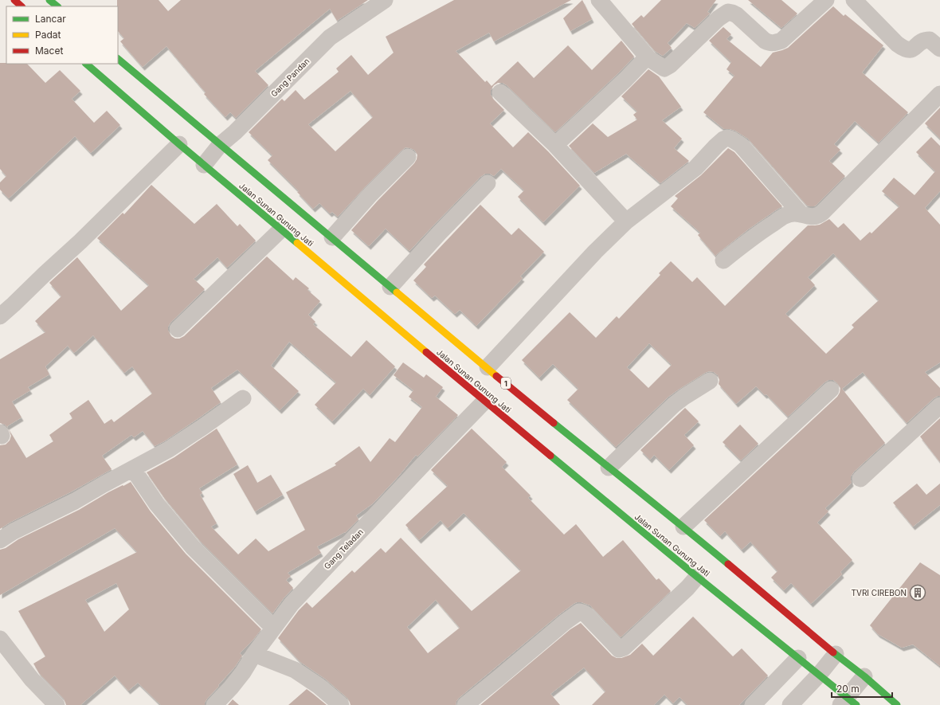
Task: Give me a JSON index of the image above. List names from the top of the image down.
{
  "streets": {
    "highway": ["Jalan Sunan Gunung Jati", "1"],
    "street": ["Gang Pandan", "Gang Teladan"]
  },
  "crossings": [
    ["Gang Pandan", "Jalan Sunan Gunung Jati"],
    ["Gang Pandan", "1"],
    ["Jalan Sunan Gunung Jati", "Gang Teladan"]
  ],
  "places": {
    "building": ["TVRI CIREBON"]
  },
  "legend": ["Lancar", "Padat", "Macet"],
  "scale_bar": "20 m"
}
